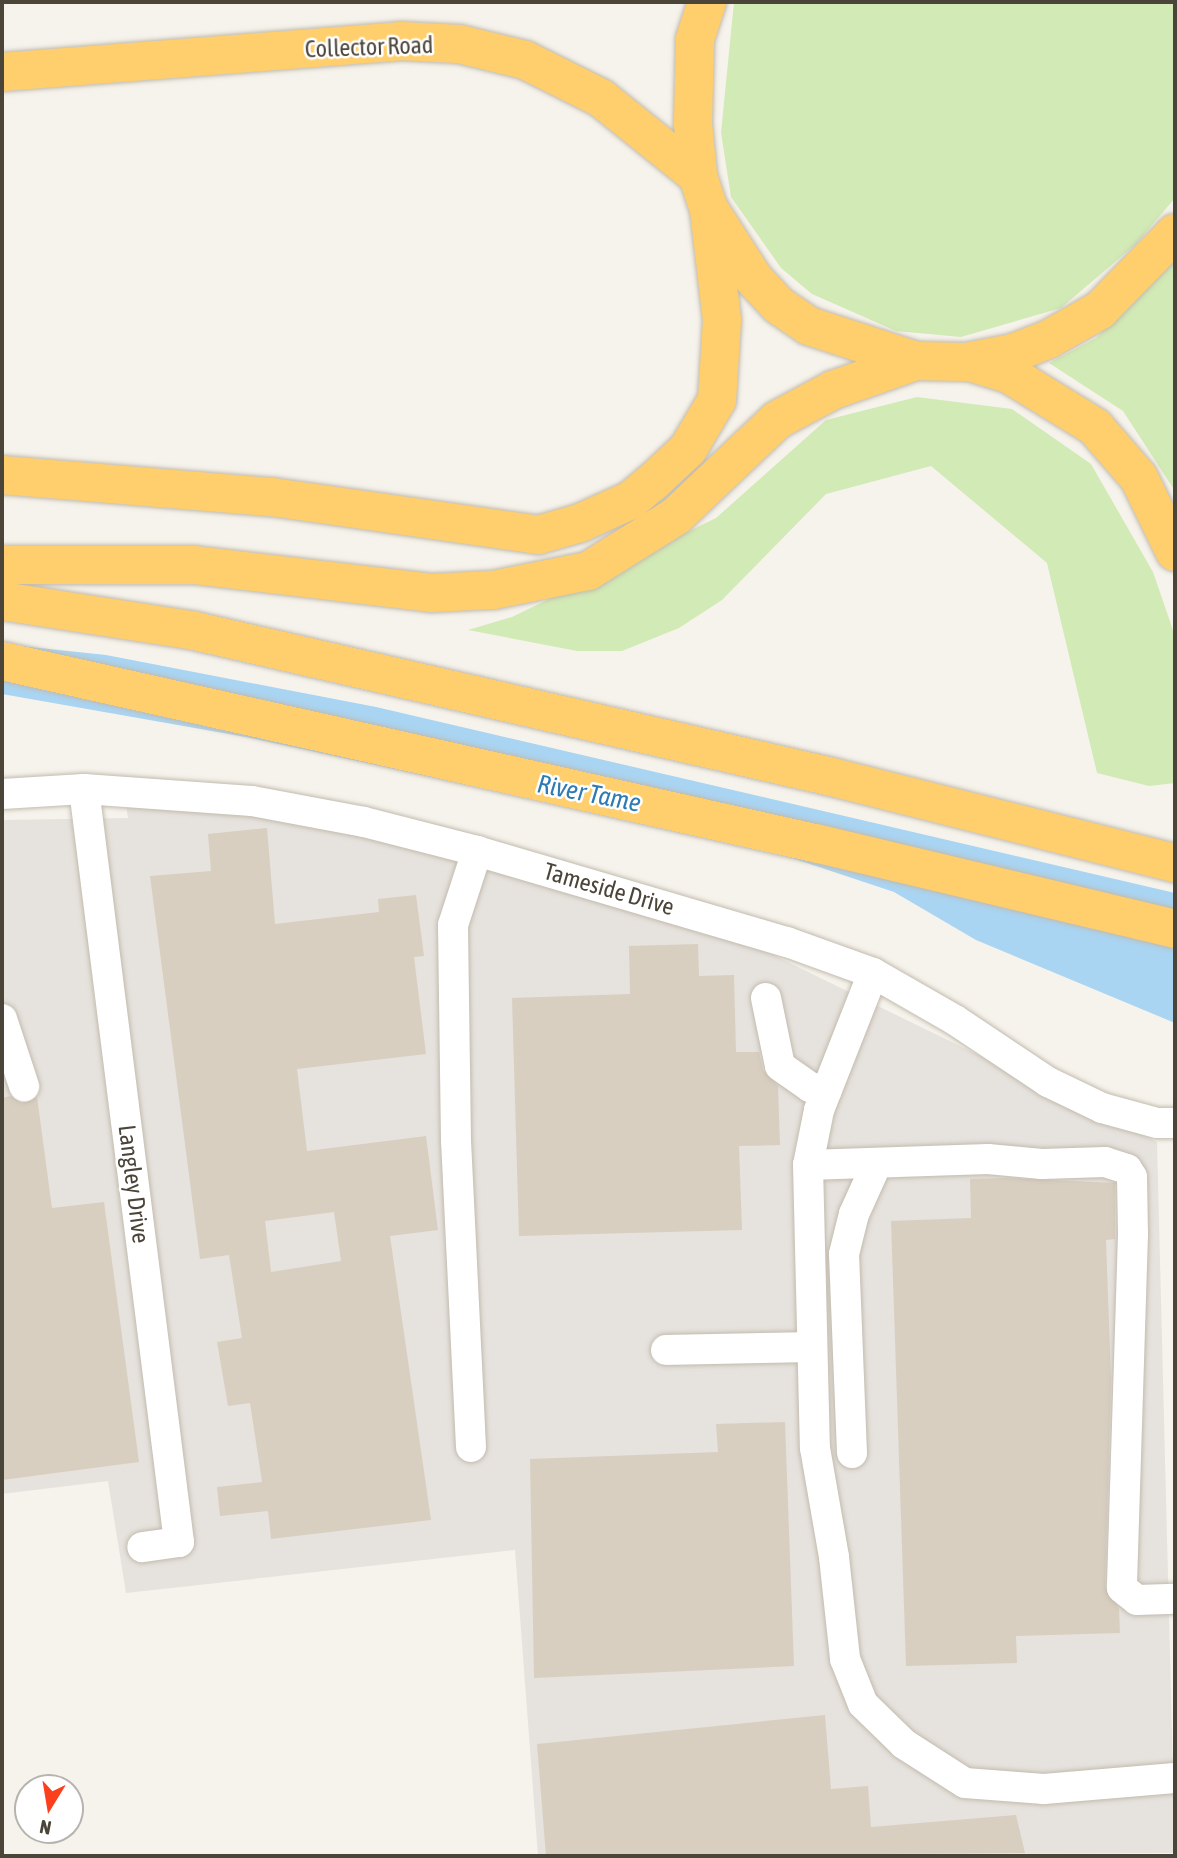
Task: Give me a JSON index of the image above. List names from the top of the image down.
{
  "streets": {
    "highway": ["Collector Road"],
    "street": ["Tameside Drive", "Langley Drive"]
  },
  "crossings": [
    ["Tameside Drive", "Langley Drive"]
  ],
  "water": ["River Tame"],
  "north": "bottom"
}
